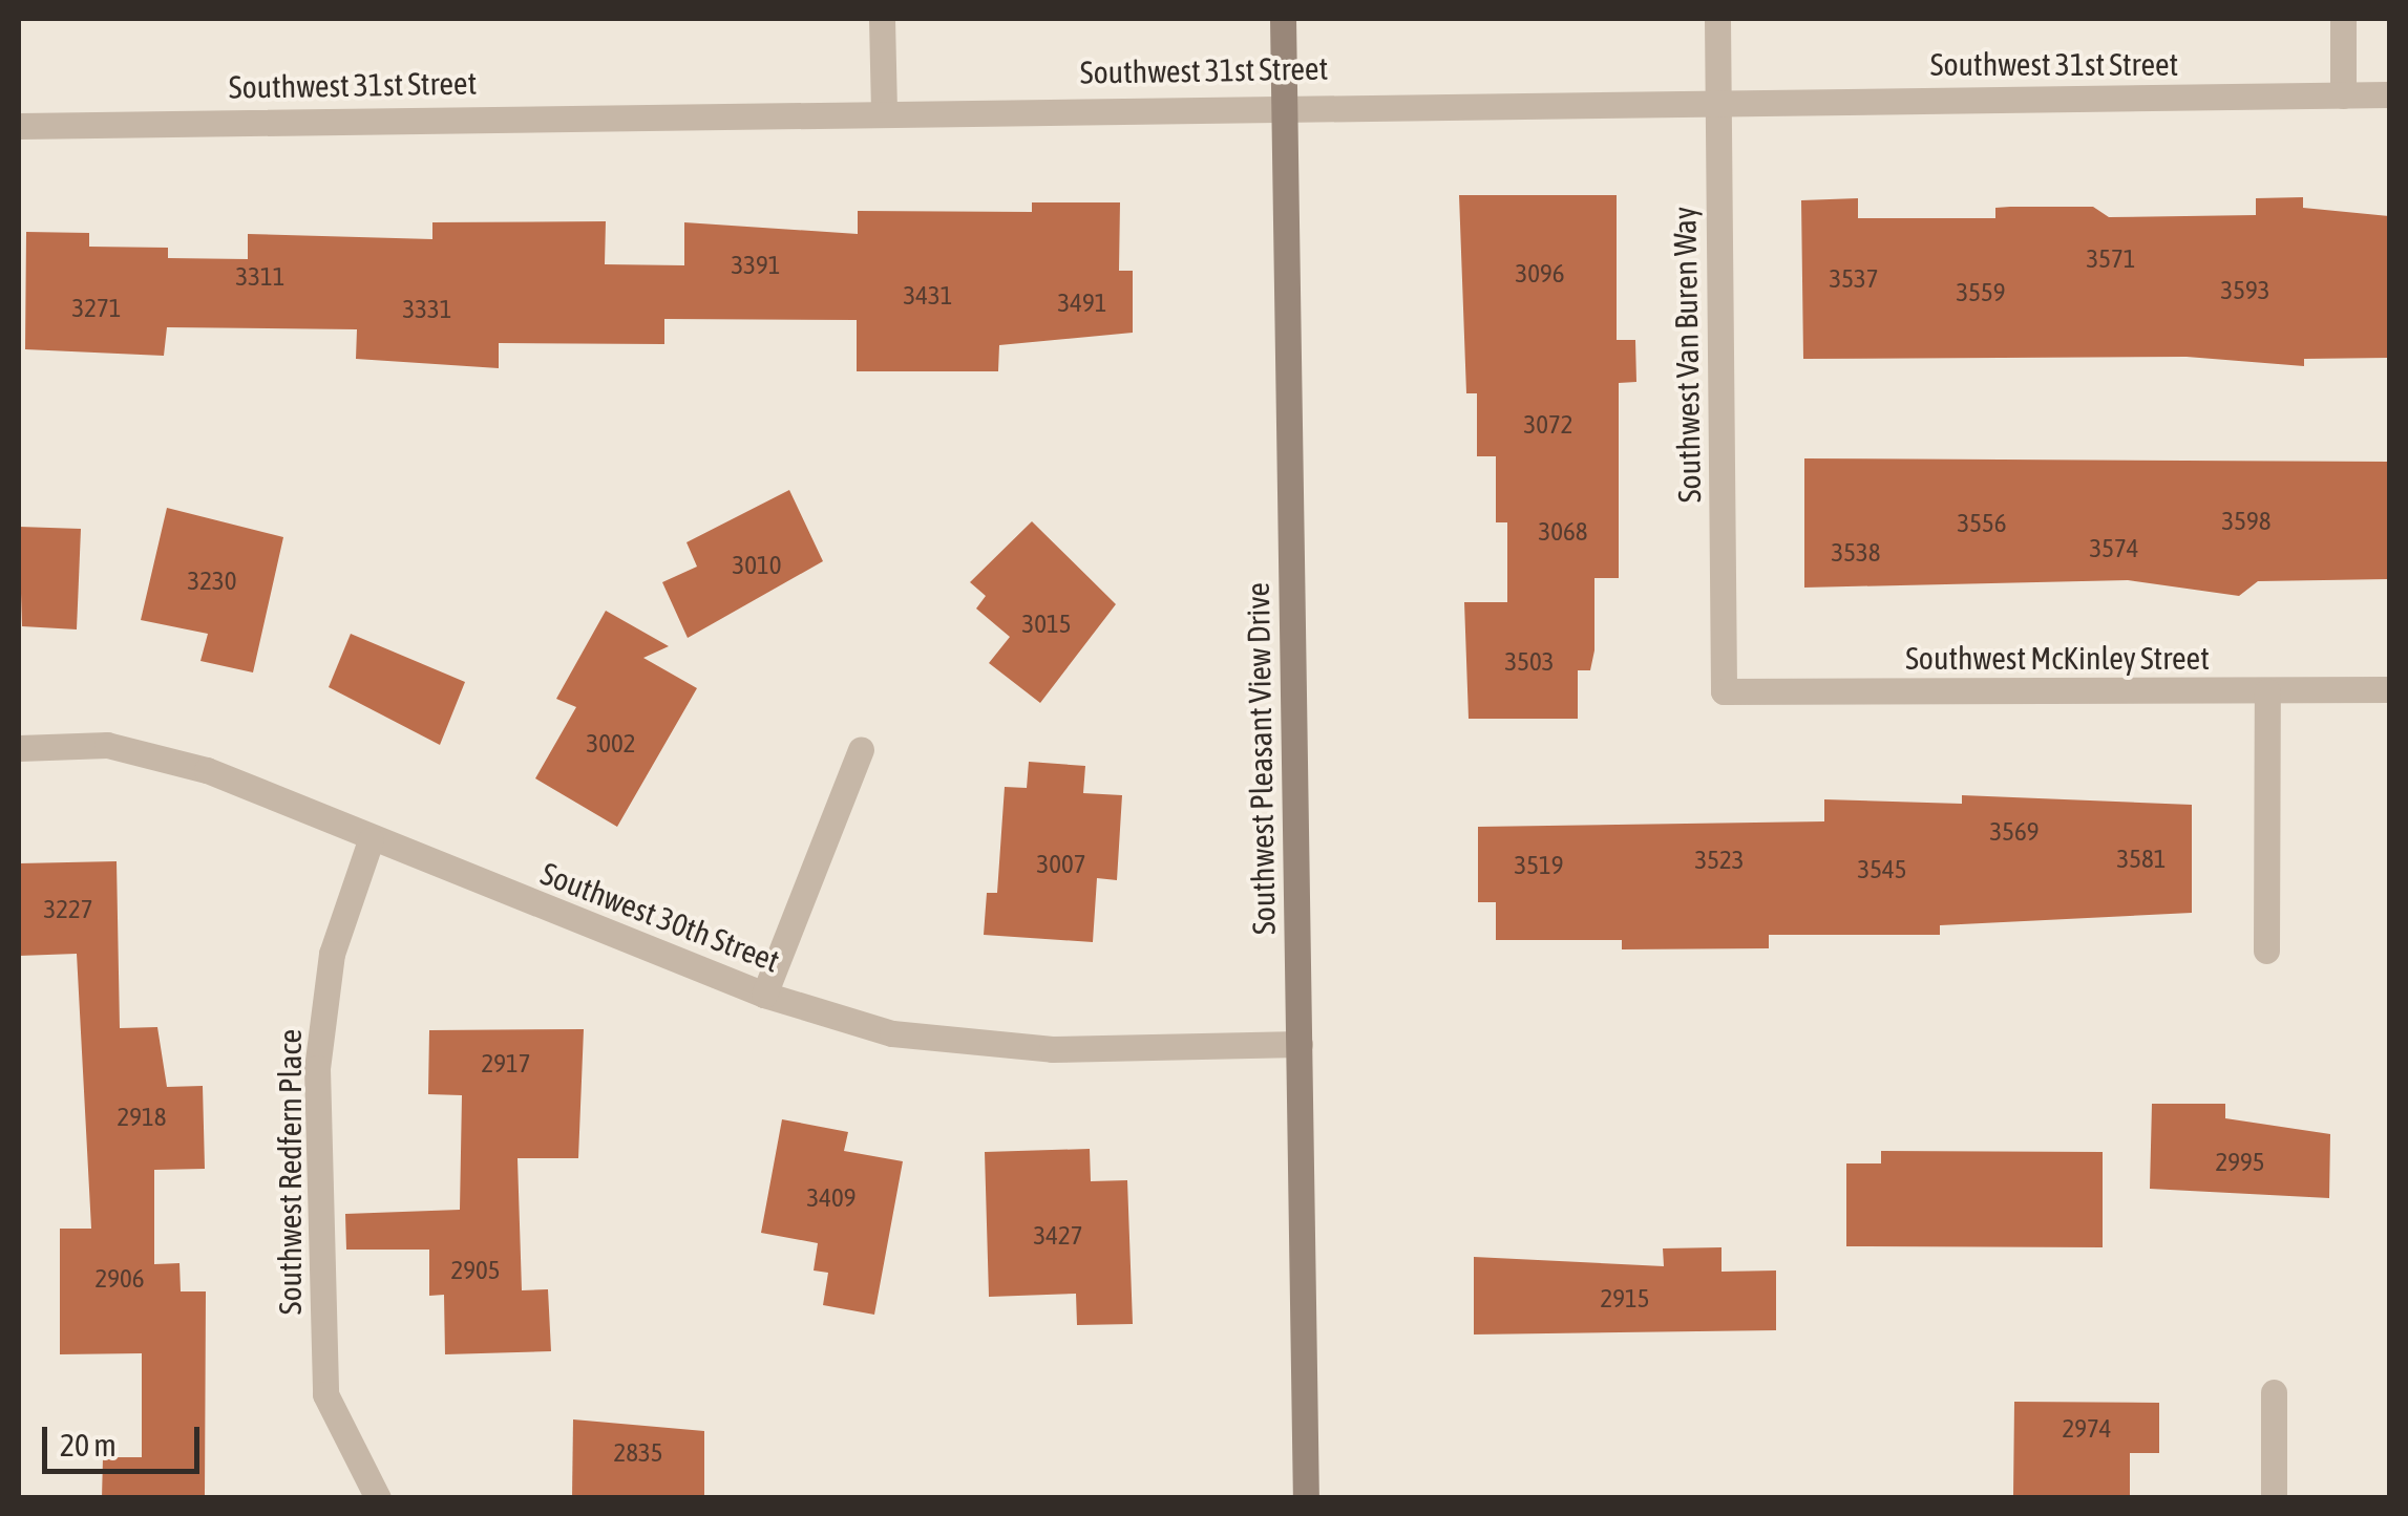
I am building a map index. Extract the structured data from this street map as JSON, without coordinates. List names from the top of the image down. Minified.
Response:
{"streets":{"main road":["Southwest Pleasant View Drive"],"street":["Southwest 31st Street","Southwest Van Buren Way","Southwest McKinley Street","Southwest 30th Street","Southwest Redfern Place"]},"crossings":[["Southwest 31st Street","Southwest Van Buren Way"],["Southwest 31st Street","Southwest Pleasant View Drive"],["Southwest Van Buren Way","Southwest McKinley Street"],["Southwest Pleasant View Drive","Southwest 30th Street"],["Southwest 30th Street","Southwest Redfern Place"]],"house_numbers":["3571","3391","3096","3311","3537","3593","3559","3431","3491","3271","3331","3072","3598","3556","3068","3574","3538","3010","3230","3015","3503","3002","3569","3581","3523","3007","3519","3545","3227","2917","2918","2995","3409","3427","2905","2906","2915","2974","2835"],"scale_bar":"20 m"}
